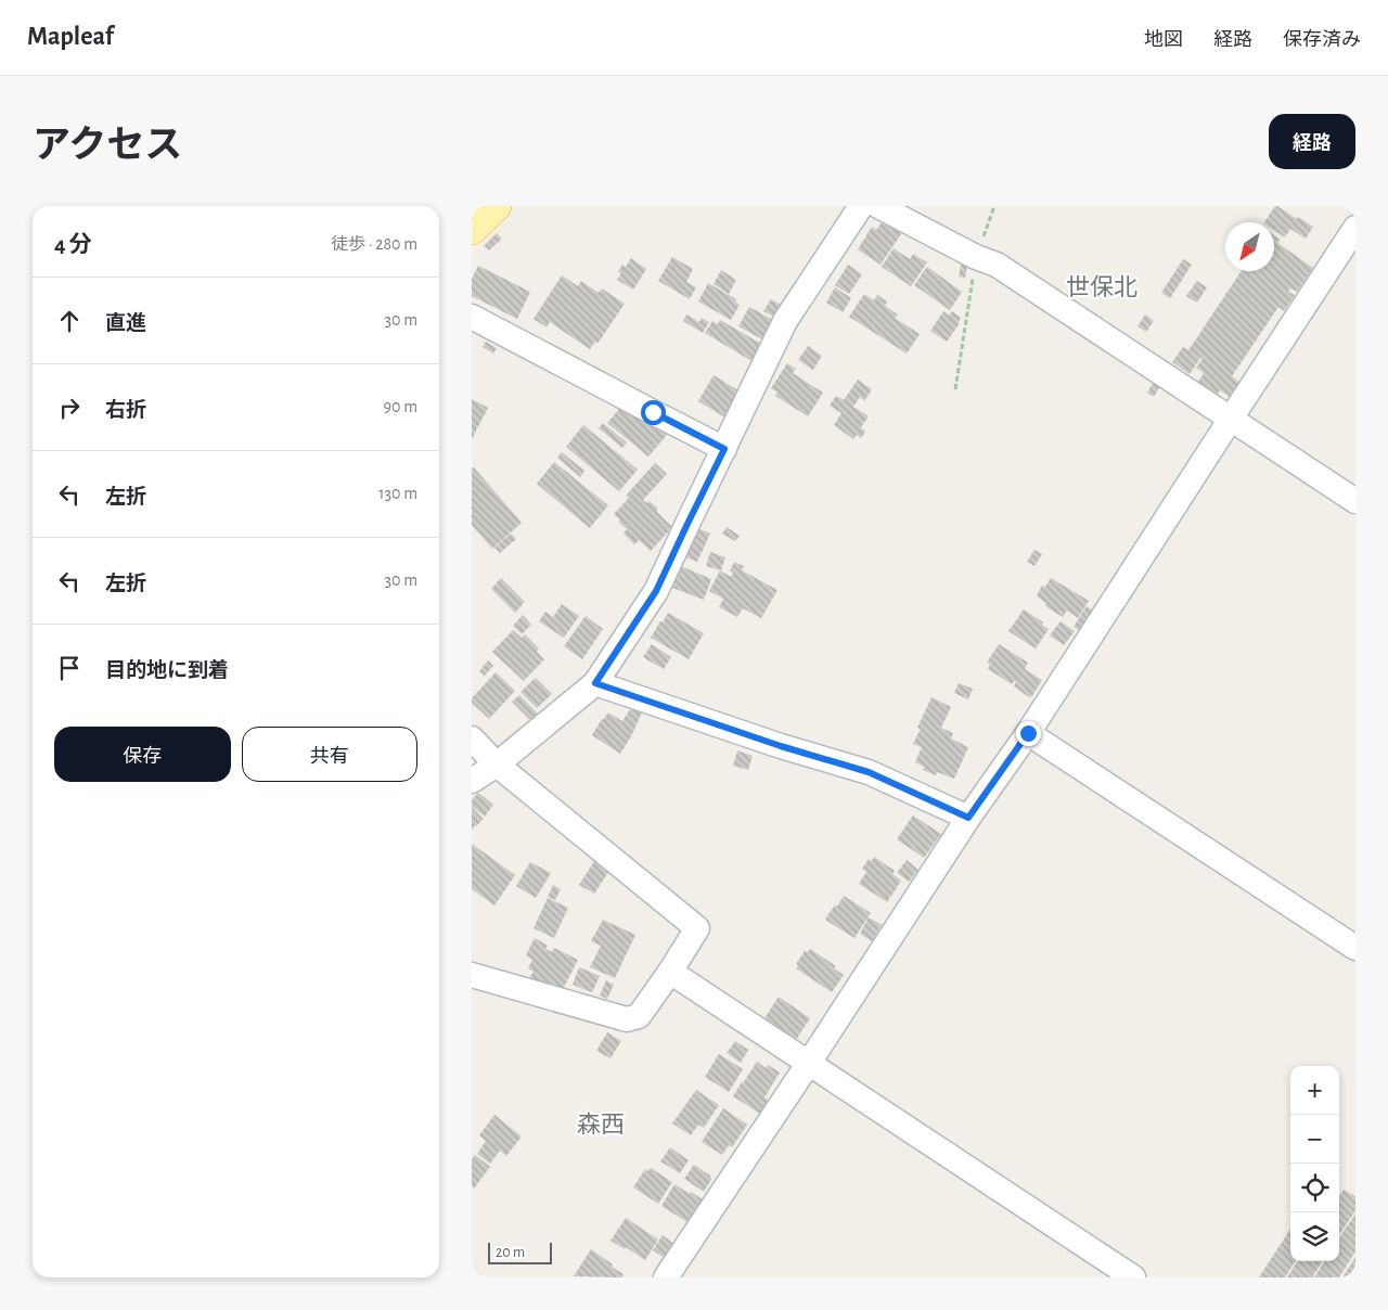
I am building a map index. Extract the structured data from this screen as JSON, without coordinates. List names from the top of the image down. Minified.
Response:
{"districts":["世保北","森西"],"scale_bar":"20 m","north":"bottom left","page":{"header":"Mapleaf","nav":["地図","経路","保存済み"],"title":"アクセス","buttons":["経路",["保存","共有"]],"heading":["4 分","徒歩 · 280 m"],"list":[["直進","30 m"],["右折","90 m"],["左折","130 m"],["左折","30 m"],"目的地に到着"],"map_buttons":["+","−"],"scale":"20 m"}}
